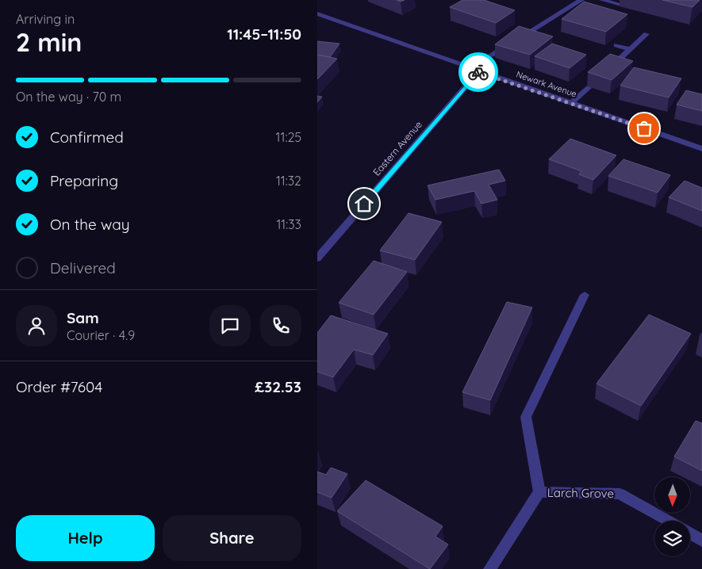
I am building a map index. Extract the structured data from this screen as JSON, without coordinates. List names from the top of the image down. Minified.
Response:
{"streets":{"street":["Newark Avenue","Eastern Avenue","Larch Grove"]},"crossings":[["Newark Avenue","Eastern Avenue"]],"north":"bottom","page":{"heading":["2 min","Arriving in","11:45–11:50"],"panel":["Sam","Courier · 4.9","Order #7604","£32.53"],"bar":"On the way · 70 m","list":[["Confirmed","11:25"],["Preparing","11:32"],["On the way","11:33"],"Delivered"],"buttons":["Help","Share"]}}
